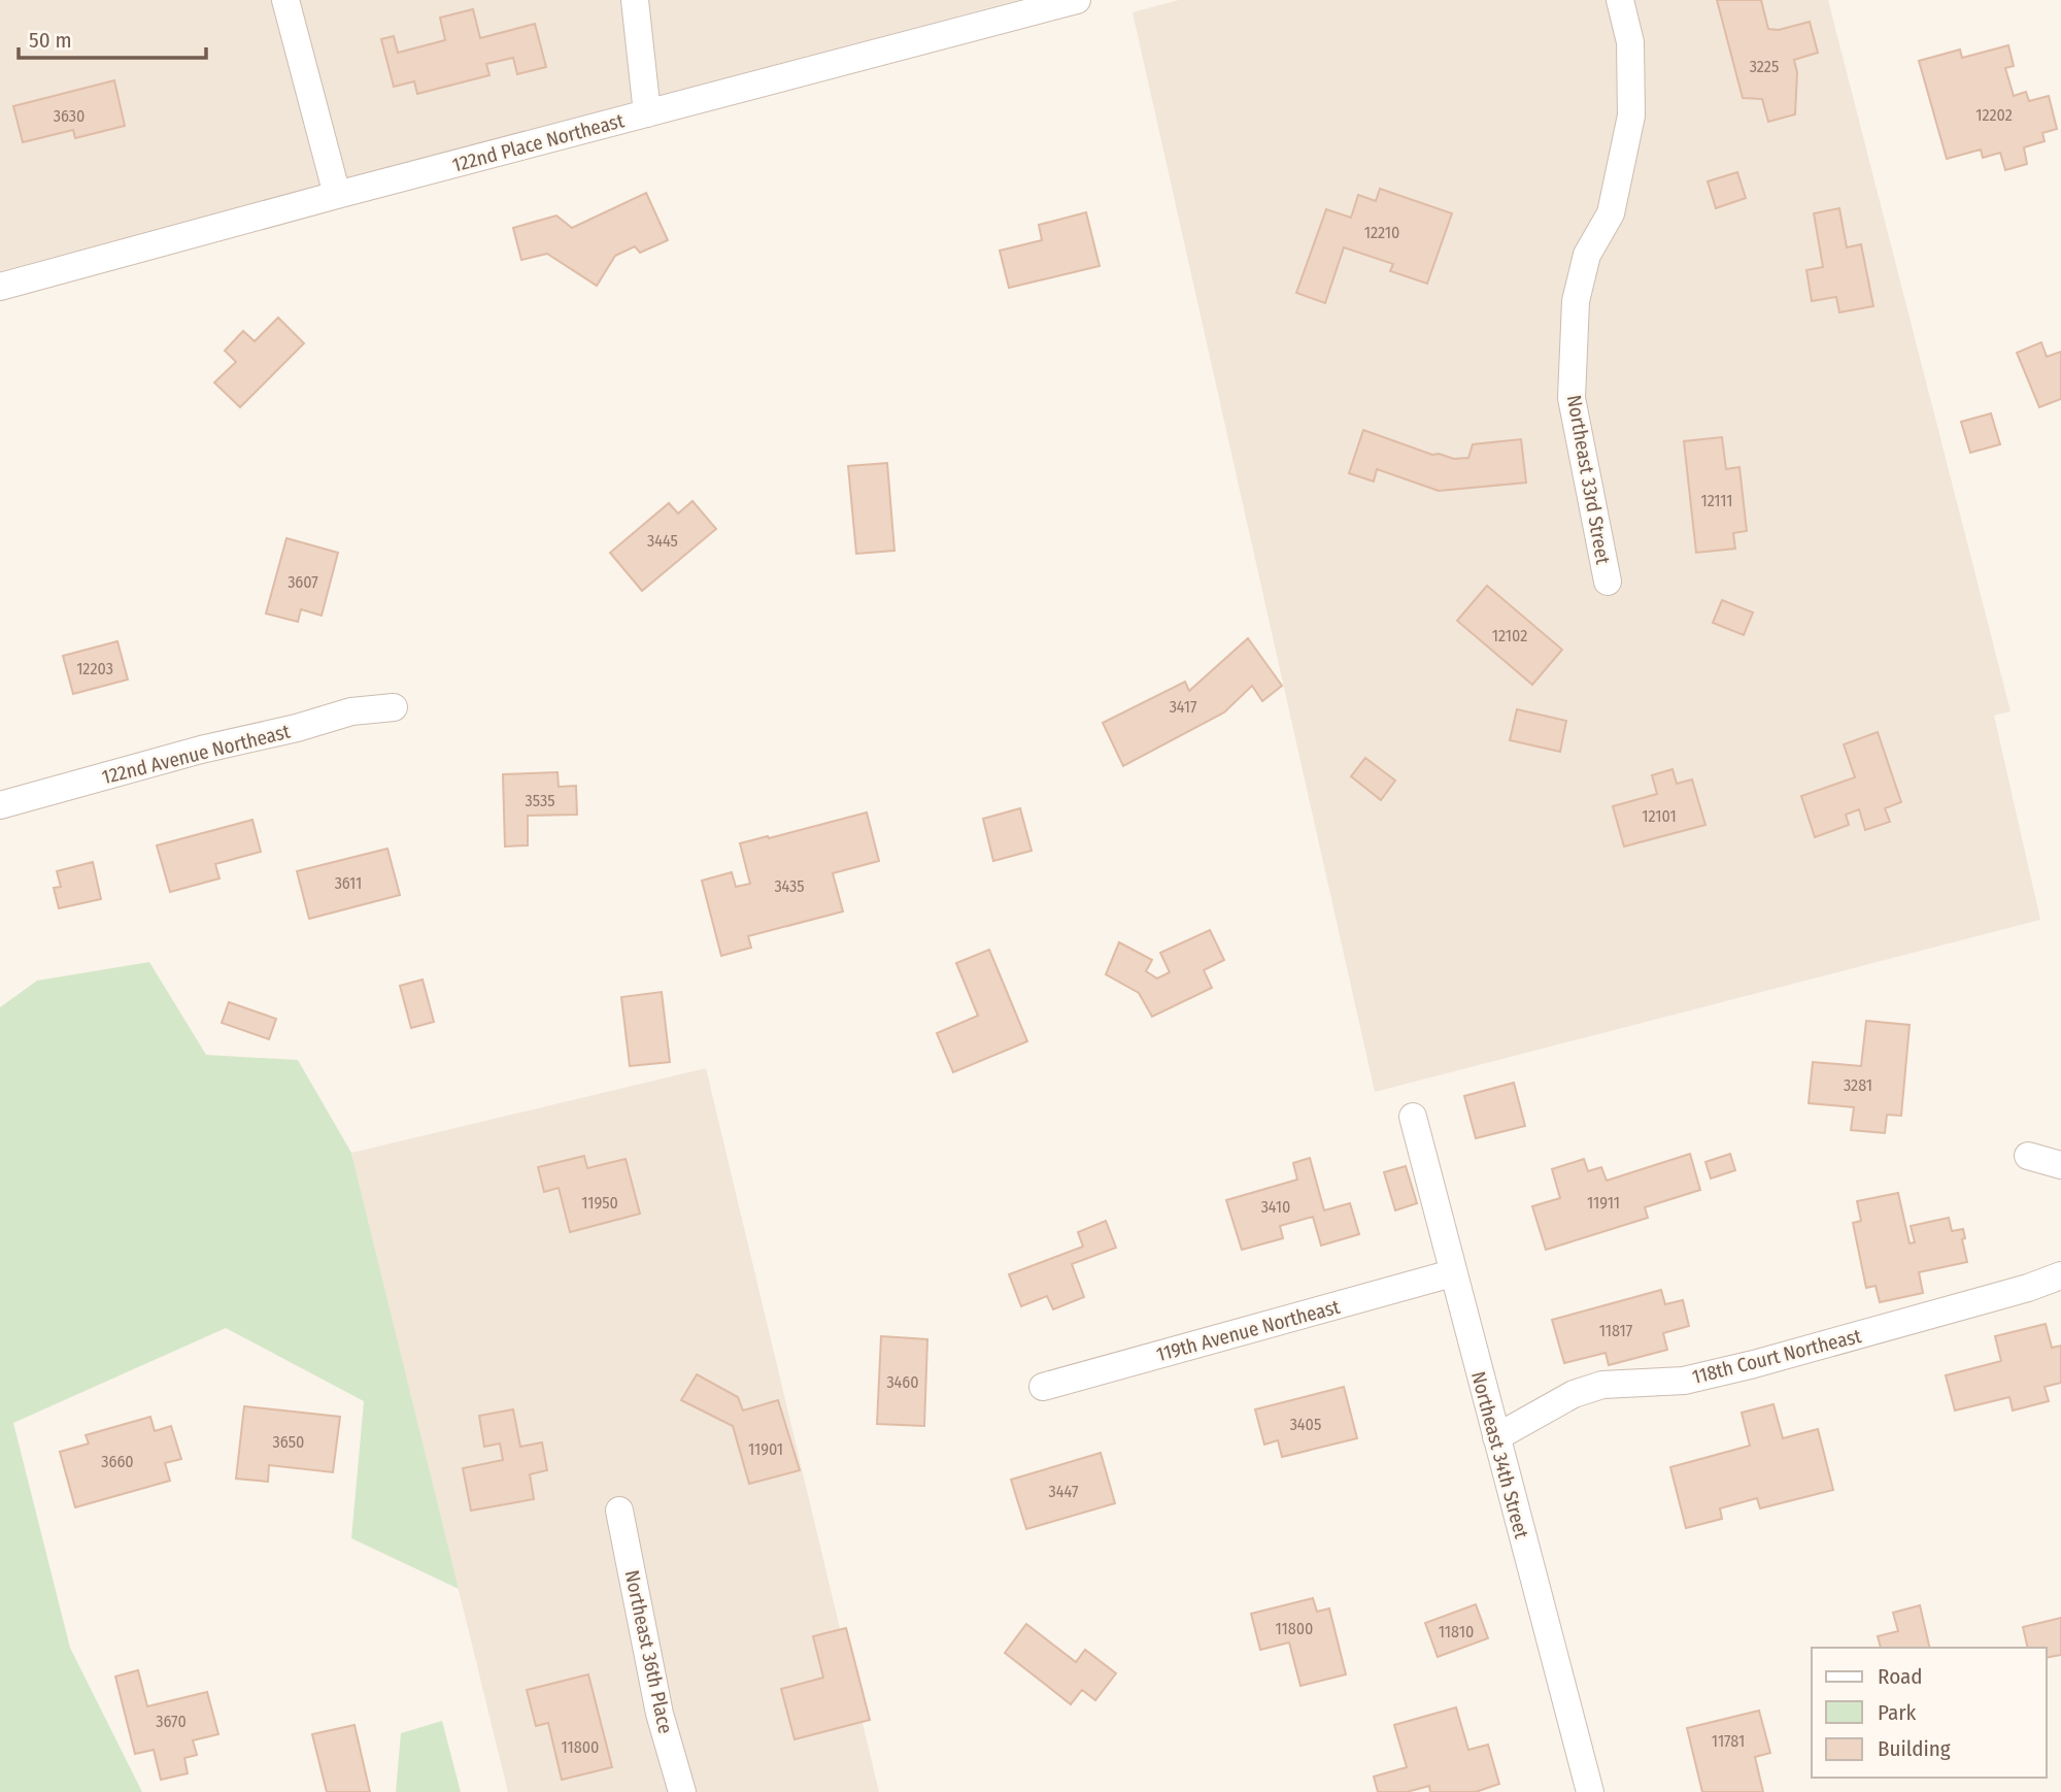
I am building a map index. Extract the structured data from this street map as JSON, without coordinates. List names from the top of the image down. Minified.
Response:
{"streets":{"street":["122nd Place Northeast","Northeast 33rd Street","122nd Avenue Northeast","119th Avenue Northeast","118th Court Northeast","Northeast 34th Street","Northeast 36th Place"]},"crossings":[["119th Avenue Northeast","Northeast 34th Street"],["118th Court Northeast","Northeast 34th Street"]],"house_numbers":["3225","12202","3630","12210","12111","3445","3607","12102","12203","3417","3535","12101","3611","3435","3281","11950","11911","3410","11817","3460","3405","3650","11901","3660","3447","11800","11810","3670","11781","11800"],"legend":["Road","Park","Building"],"scale_bar":"50 m"}
